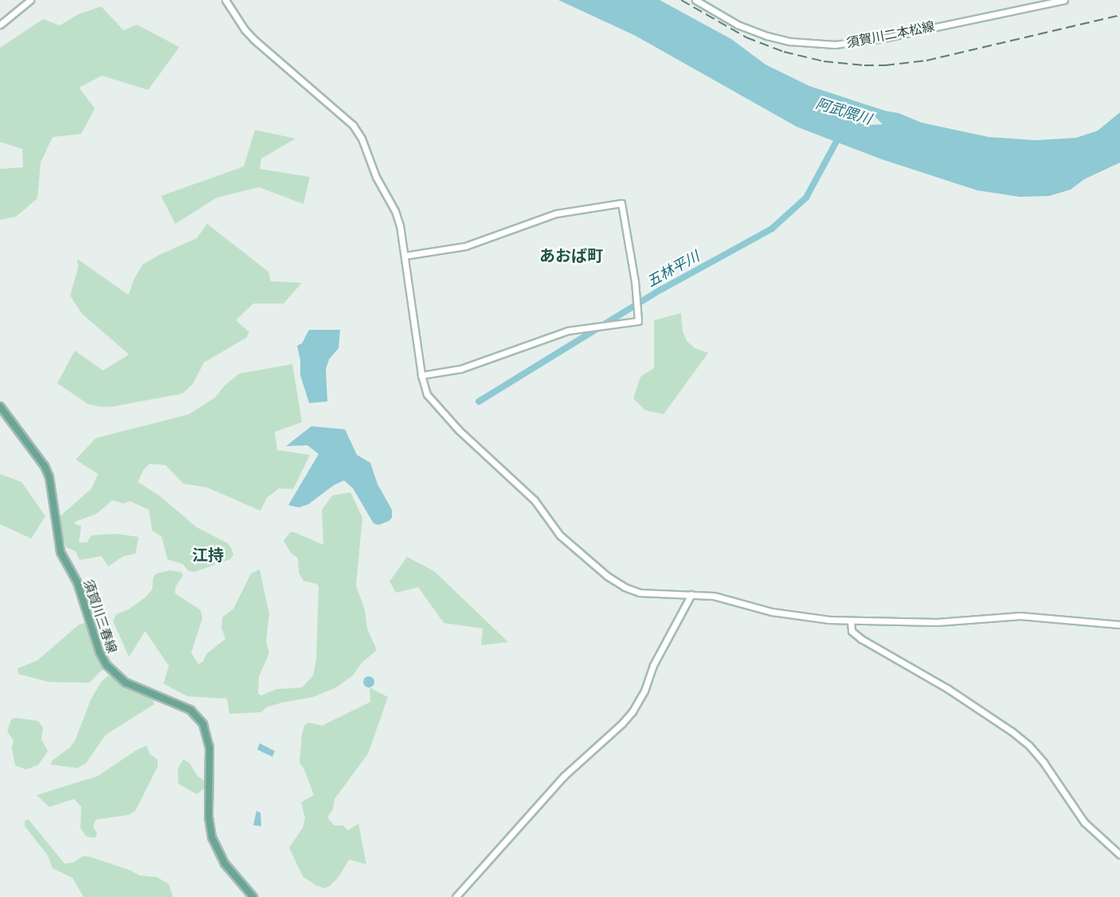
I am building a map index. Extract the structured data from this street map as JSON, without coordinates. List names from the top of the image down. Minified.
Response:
{"streets":{"main road":["須賀川三春線"],"street":["須賀川二本松線"]},"districts":["あおば町","江持"],"water":["阿武隈川","五林平川"]}
